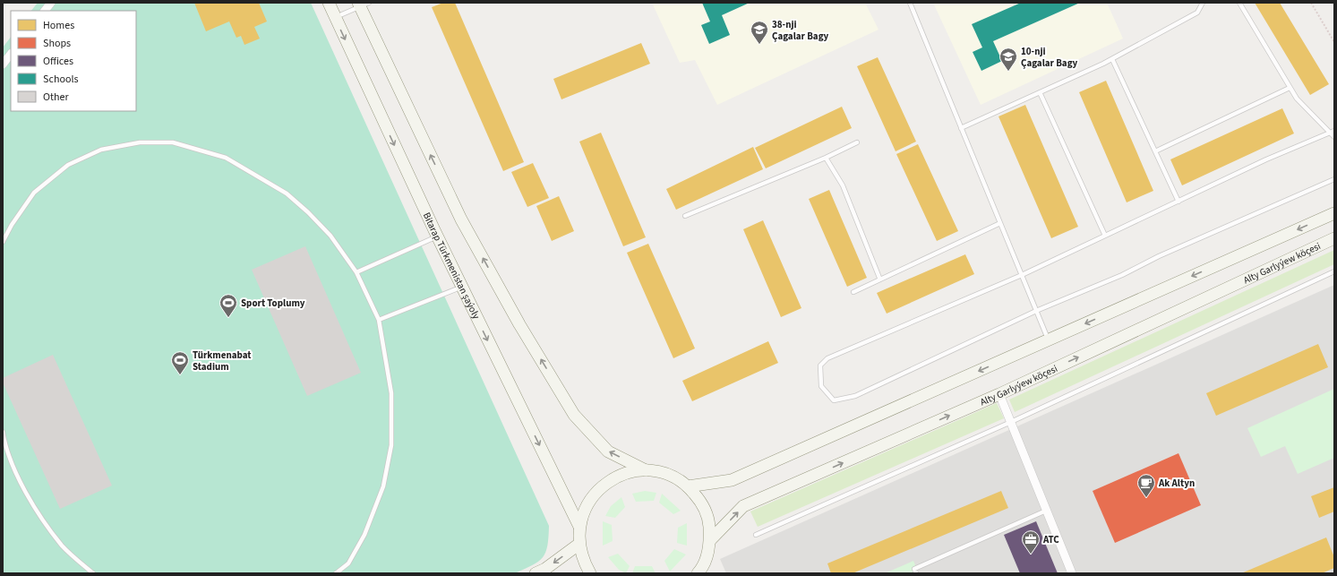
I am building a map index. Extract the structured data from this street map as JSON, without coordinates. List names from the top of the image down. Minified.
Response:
{"streets":{"street":["Alty Garlyýew köçesi","Bitarap Türkmenistan şaýoly"]},"places":{"school or university":["38-nji Çagalar Bagy","10-nji Çagalar Bagy"],"sports":["Sport Toplumy","Türkmenabat Stadium"],"cafe":["Ak Altyn"],"office":["АТС"]},"legend":["Homes","Shops","Offices","Schools","Other"]}
